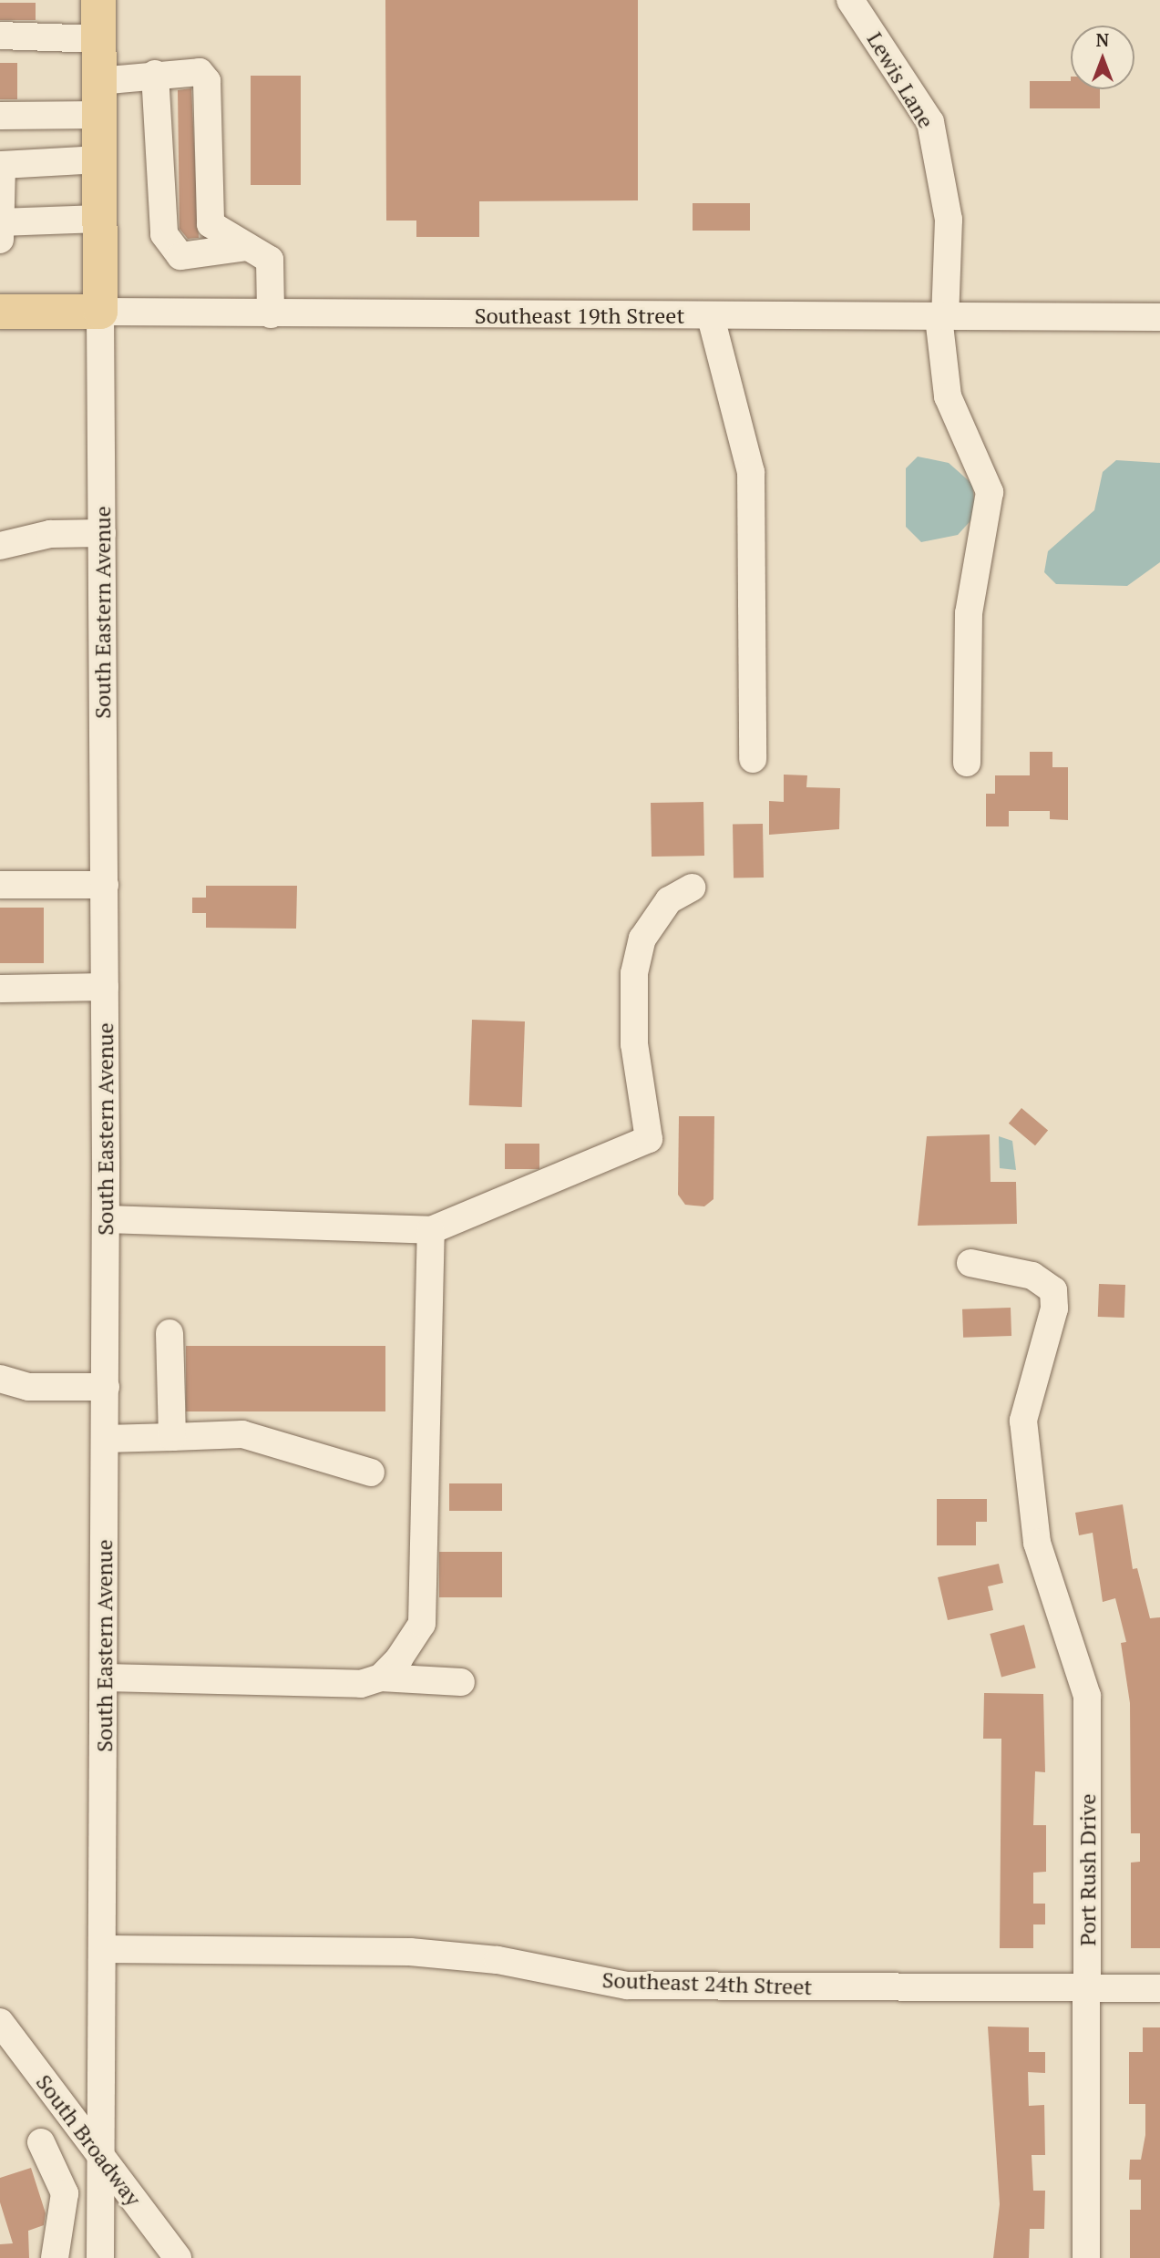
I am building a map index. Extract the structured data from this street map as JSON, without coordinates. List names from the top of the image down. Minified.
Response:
{"streets":{"main road":["Southeast 19th Street","South Eastern Avenue"],"street":["Lewis Lane","Port Rush Drive","Southeast 24th Street","South Broadway"]},"crossings":[["Lewis Lane","Southeast 19th Street"],["Southeast 19th Street","South Eastern Avenue"],["South Eastern Avenue","Southeast 24th Street"],["South Eastern Avenue","South Broadway"],["Port Rush Drive","Southeast 24th Street"]],"north":"top"}
